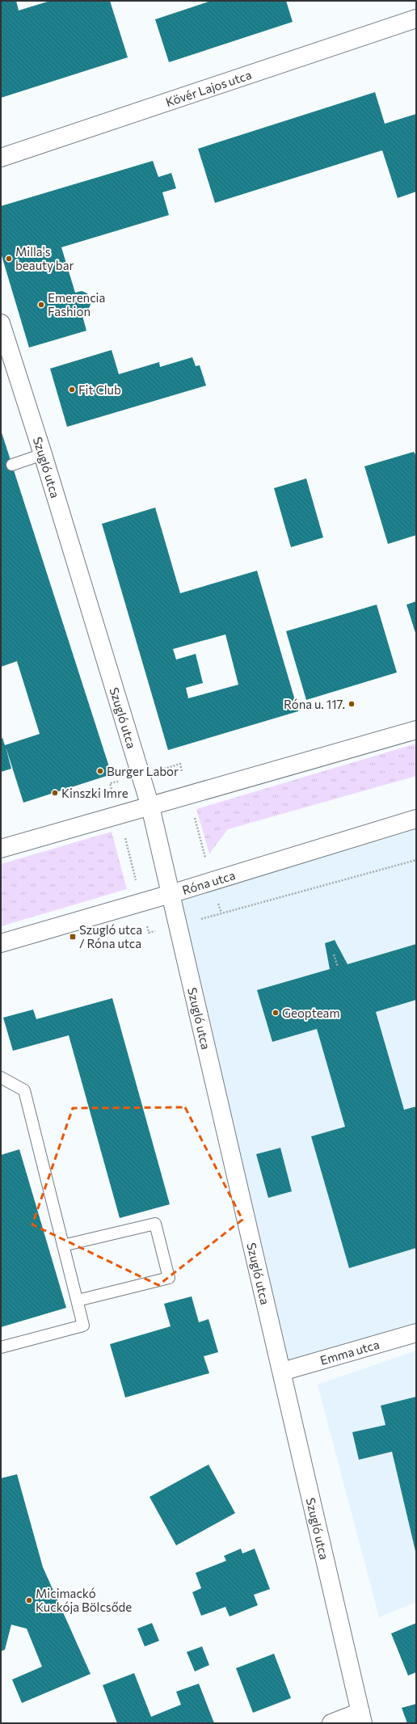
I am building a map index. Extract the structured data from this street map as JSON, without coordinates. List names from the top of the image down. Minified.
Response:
{"streets":{"street":["Kövér Lajos utca","Szugló utca","Róna utca","Emma utca"]},"crossings":[["Szugló utca","Róna utca"],["Szugló utca","Emma utca"]],"places":{"other":["Milla's beauty bar","Emerencia Fashion","Fit Club","Róna u. 117.","Burger Labor","Kinszki Imre","Geopteam","Micimackó Kuckója Bölcsőde"],"transit":["Szugló utca / Róna utca"]}}
